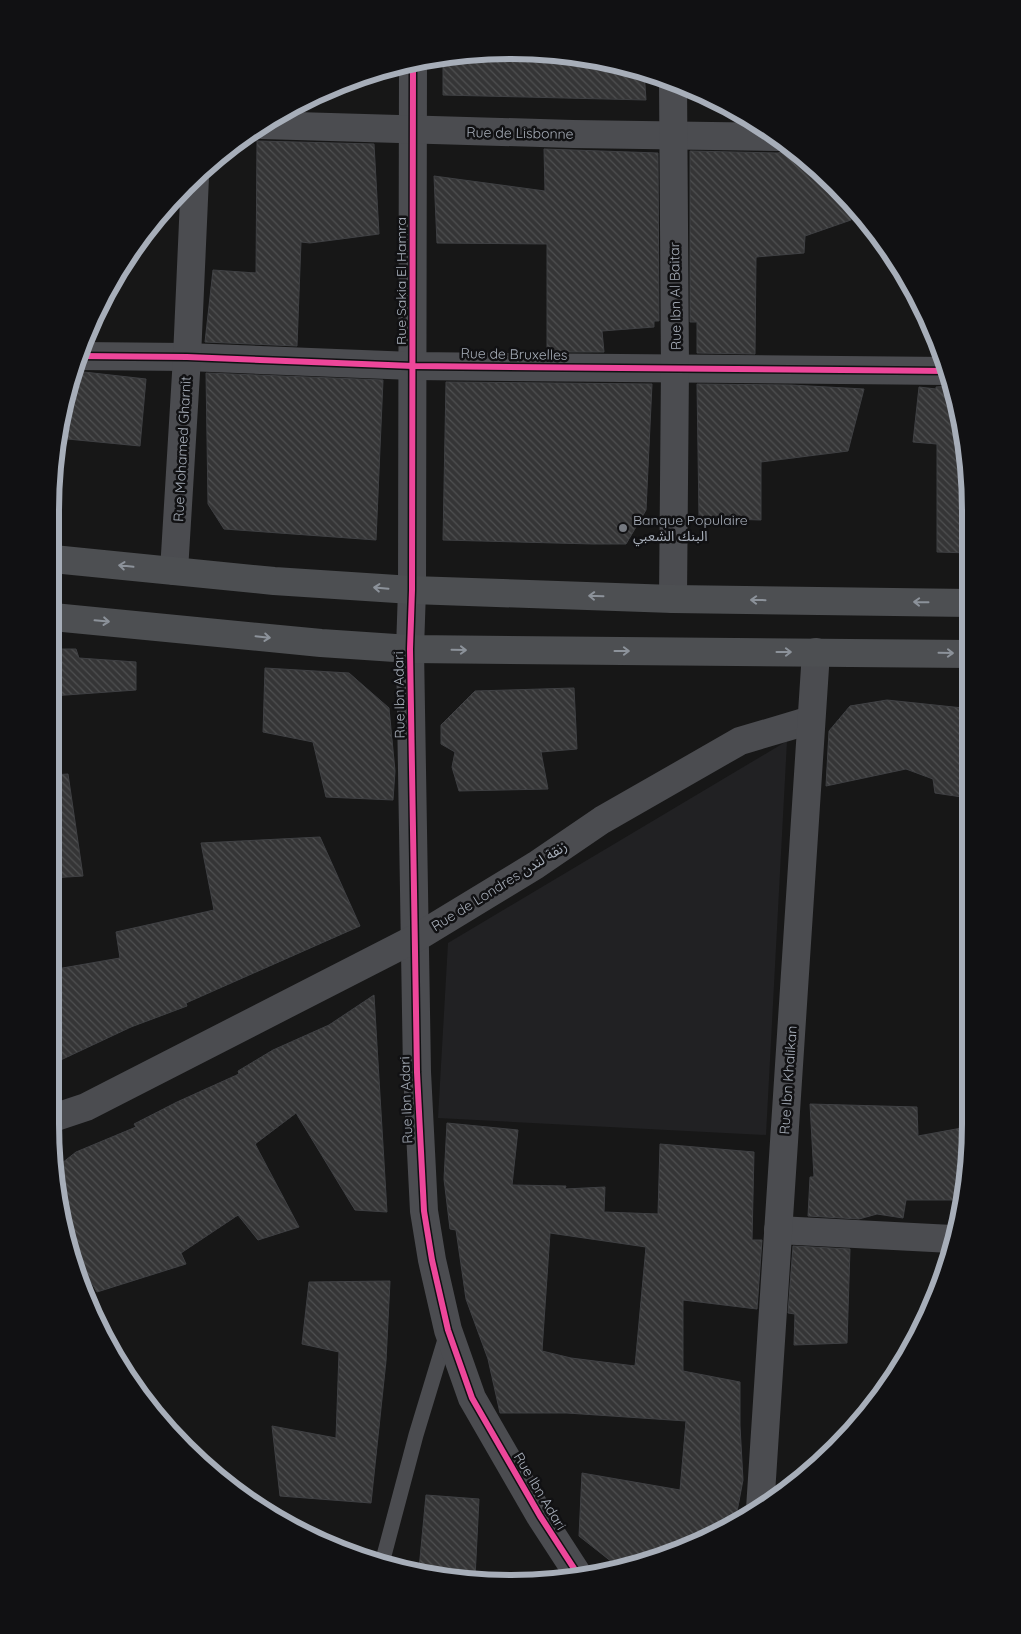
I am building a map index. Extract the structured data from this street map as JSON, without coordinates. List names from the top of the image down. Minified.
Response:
{"streets":{"street":["Rue de Lisbonne","Rue Sakia El Hamra","Rue Ibn Al Baitar","Rue de Bruxelles","Rue Mohamed Gharnit","Rue Ibn Adari","Rue de Londres زنقة لندن","Rue Ibn Khalikan"]},"crossings":[["Rue de Lisbonne","Rue Sakia El Hamra"],["Rue de Lisbonne","Rue Ibn Al Baitar"],["Rue Sakia El Hamra","Rue de Bruxelles"],["Rue Sakia El Hamra","Rue Ibn Adari"],["Rue Ibn Al Baitar","Rue de Bruxelles"],["Rue de Bruxelles","Rue Mohamed Gharnit"],["Rue Ibn Adari","Rue de Londres زنقة لندن"],["Rue de Londres زنقة لندن","Rue Ibn Khalikan"]],"places":["Banque Populaire البنك الشعبي"]}
